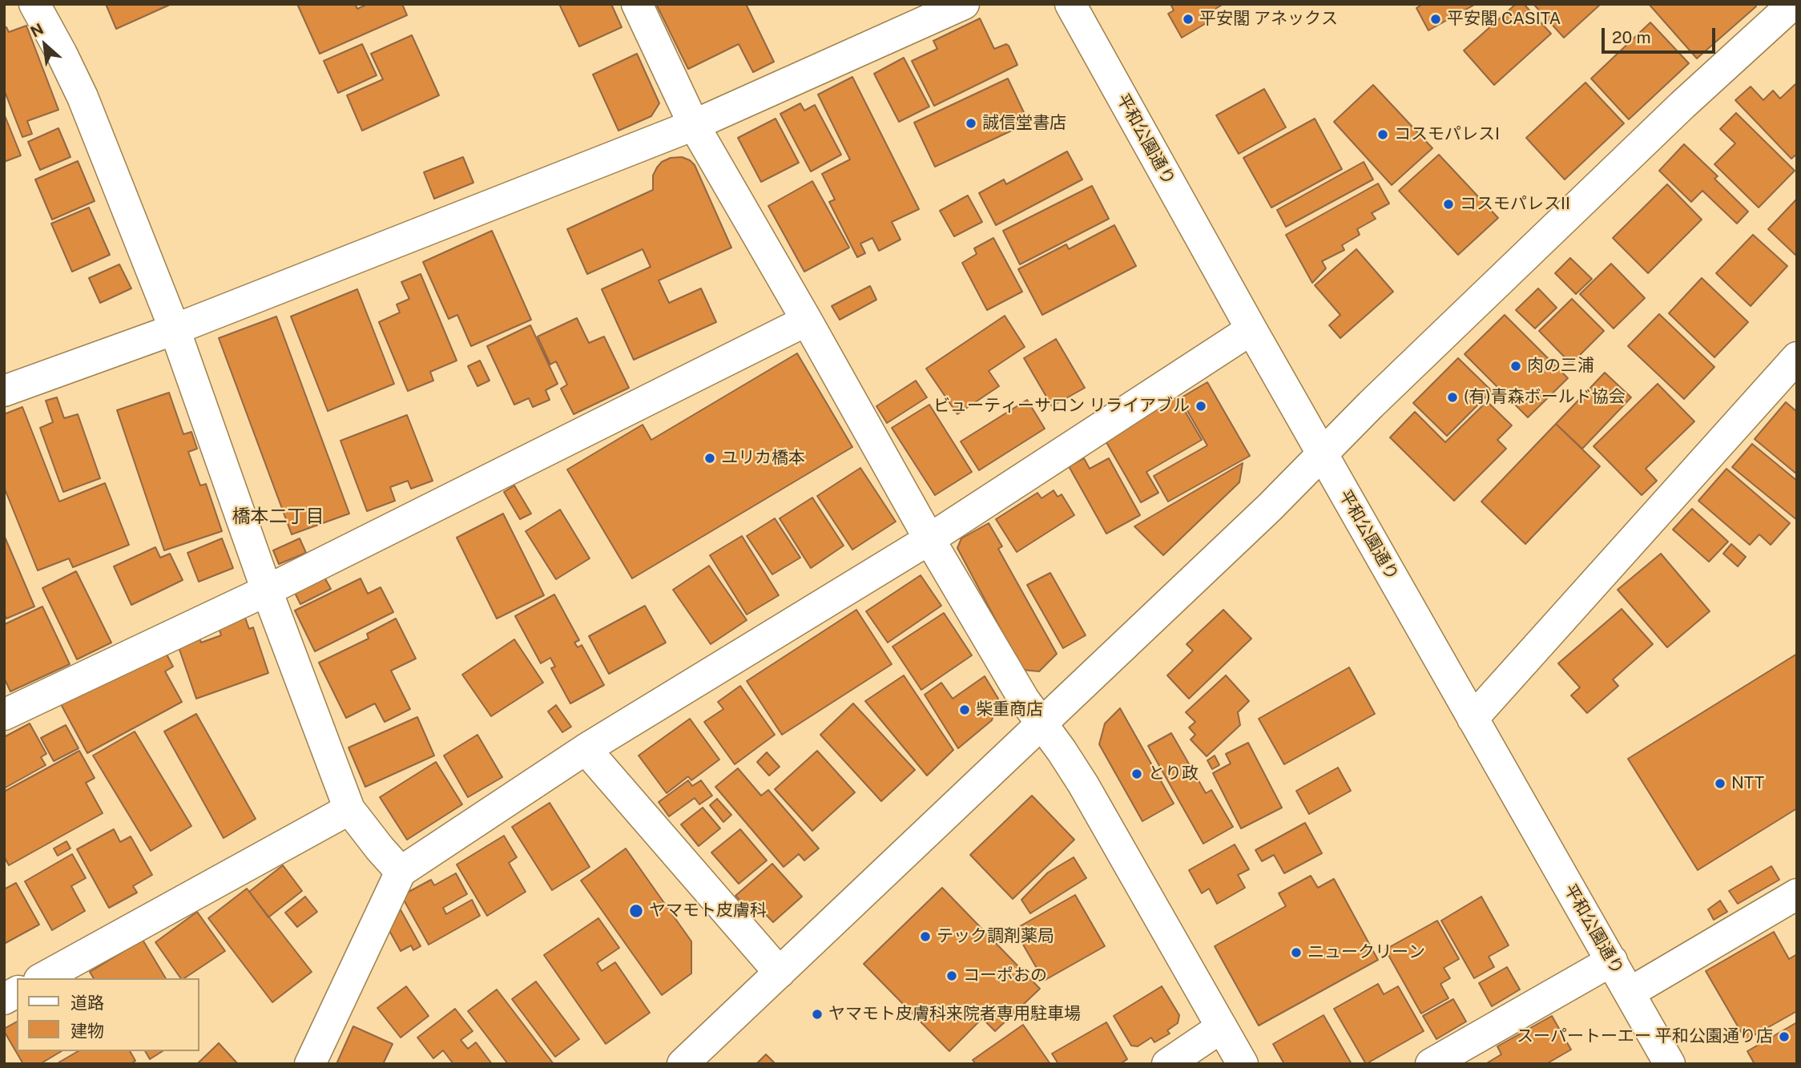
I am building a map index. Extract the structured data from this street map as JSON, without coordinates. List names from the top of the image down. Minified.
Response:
{"streets":{"street":["平和公園通り"]},"districts":["橋本二丁目"],"places":["平安閣 アネックス","平安閣 CASITA","誠信堂書店","コスモパレスI","コスモパレスII","肉の三浦","(有)青森ボールド協会","ビューティーサロン リライアブル","ユリカ橋本","柴重商店","とり政","NTT","ヤマモト皮膚科","テック調剤薬局","ニュークリーン","コーポおの","ヤマモト皮膚科来院者専用駐車場","スーパートーエー 平和公園通り店"],"legend":["道路","建物"],"scale_bar":"20 m","north":"top left"}
